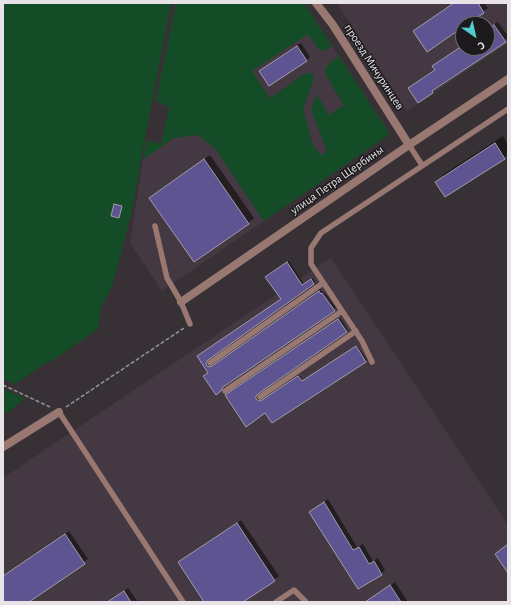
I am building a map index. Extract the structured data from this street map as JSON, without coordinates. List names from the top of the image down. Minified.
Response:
{"streets":{"street":["проезд Мичуринцев","улица Петра Щербины"]},"crossings":[["проезд Мичуринцев","улица Петра Щербины"]],"north":"bottom right"}
